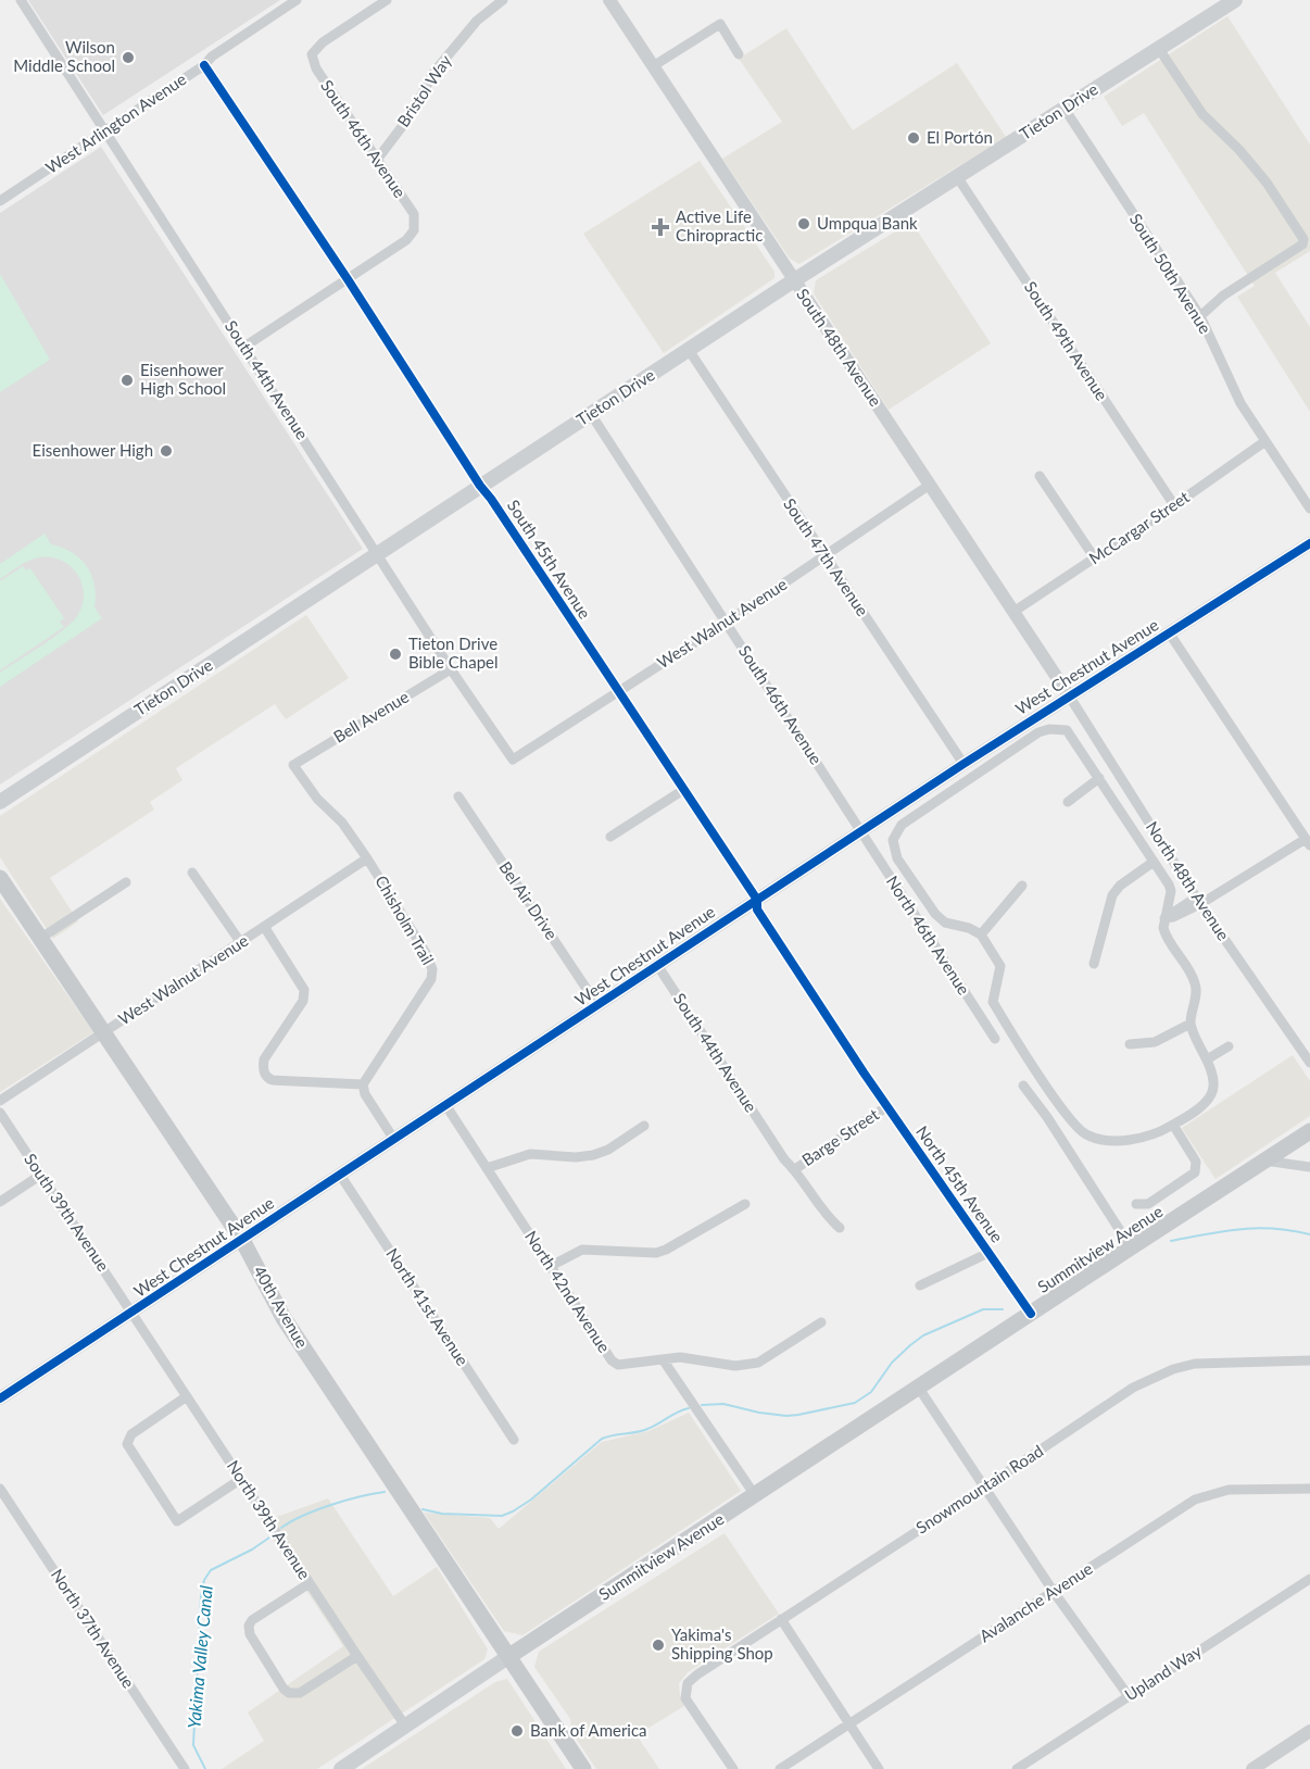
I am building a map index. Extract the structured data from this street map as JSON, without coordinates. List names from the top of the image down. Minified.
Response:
{"streets":{"main road":["Tieton Drive","Summitview Avenue","40th Avenue"],"street":["Bristol Way","West Arlington Avenue","South 46th Avenue","South 50th Avenue","South 49th Avenue","South 48th Avenue","South 44th Avenue","McCargar Street","South 47th Avenue","South 45th Avenue","West Walnut Avenue","West Chestnut Avenue","Bell Avenue","North 48th Avenue","Bel Air Drive","Chisholm Trail","North 46th Avenue","Barge Street","North 45th Avenue","South 39th Avenue","North 42nd Avenue","North 41st Avenue","Snowmountain Road","North 39th Avenue","Avalanche Avenue","North 37th Avenue","Upland Way"]},"crossings":[["Bristol Way","South 46th Avenue"],["Tieton Drive","South 46th Avenue"],["Tieton Drive","South 50th Avenue"],["Tieton Drive","South 49th Avenue"],["Tieton Drive","South 48th Avenue"],["Tieton Drive","South 44th Avenue"],["Tieton Drive","South 47th Avenue"],["Tieton Drive","South 45th Avenue"],["West Arlington Avenue","South 44th Avenue"],["West Arlington Avenue","South 45th Avenue"],["South 46th Avenue","South 45th Avenue"],["South 46th Avenue","West Walnut Avenue"],["South 46th Avenue","West Chestnut Avenue"],["South 46th Avenue","North 46th Avenue"],["South 50th Avenue","McCargar Street"],["South 49th Avenue","McCargar Street"],["South 48th Avenue","McCargar Street"],["South 48th Avenue","West Walnut Avenue"],["South 48th Avenue","West Chestnut Avenue"],["South 48th Avenue","North 48th Avenue"],["South 44th Avenue","West Walnut Avenue"],["South 44th Avenue","West Chestnut Avenue"],["South 44th Avenue","Bell Avenue"],["South 44th Avenue","Barge Street"],["South 47th Avenue","West Walnut Avenue"],["South 47th Avenue","West Chestnut Avenue"],["South 45th Avenue","West Walnut Avenue"],["South 45th Avenue","West Chestnut Avenue"],["South 45th Avenue","North 45th Avenue"],["West Walnut Avenue","Chisholm Trail"],["West Walnut Avenue","40th Avenue"],["West Chestnut Avenue","North 48th Avenue"],["West Chestnut Avenue","Bel Air Drive"],["West Chestnut Avenue","North 46th Avenue"],["West Chestnut Avenue","South 39th Avenue"],["West Chestnut Avenue","North 42nd Avenue"],["West Chestnut Avenue","40th Avenue"],["West Chestnut Avenue","North 41st Avenue"],["West Chestnut Avenue","North 39th Avenue"],["Bell Avenue","Chisholm Trail"],["Barge Street","North 45th Avenue"],["North 45th Avenue","Summitview Avenue"],["South 39th Avenue","North 39th Avenue"],["Summitview Avenue","40th Avenue"],["Summitview Avenue","North 39th Avenue"]],"water":["Yakima Valley Canal"],"places":{"other":["Wilson Middle School","El Portón","Umpqua Bank","Eisenhower High School","Eisenhower High","Tieton Drive Bible Chapel","Yakima's Shipping Shop","Bank of America"],"health":["Active Life Chiropractic"]}}
